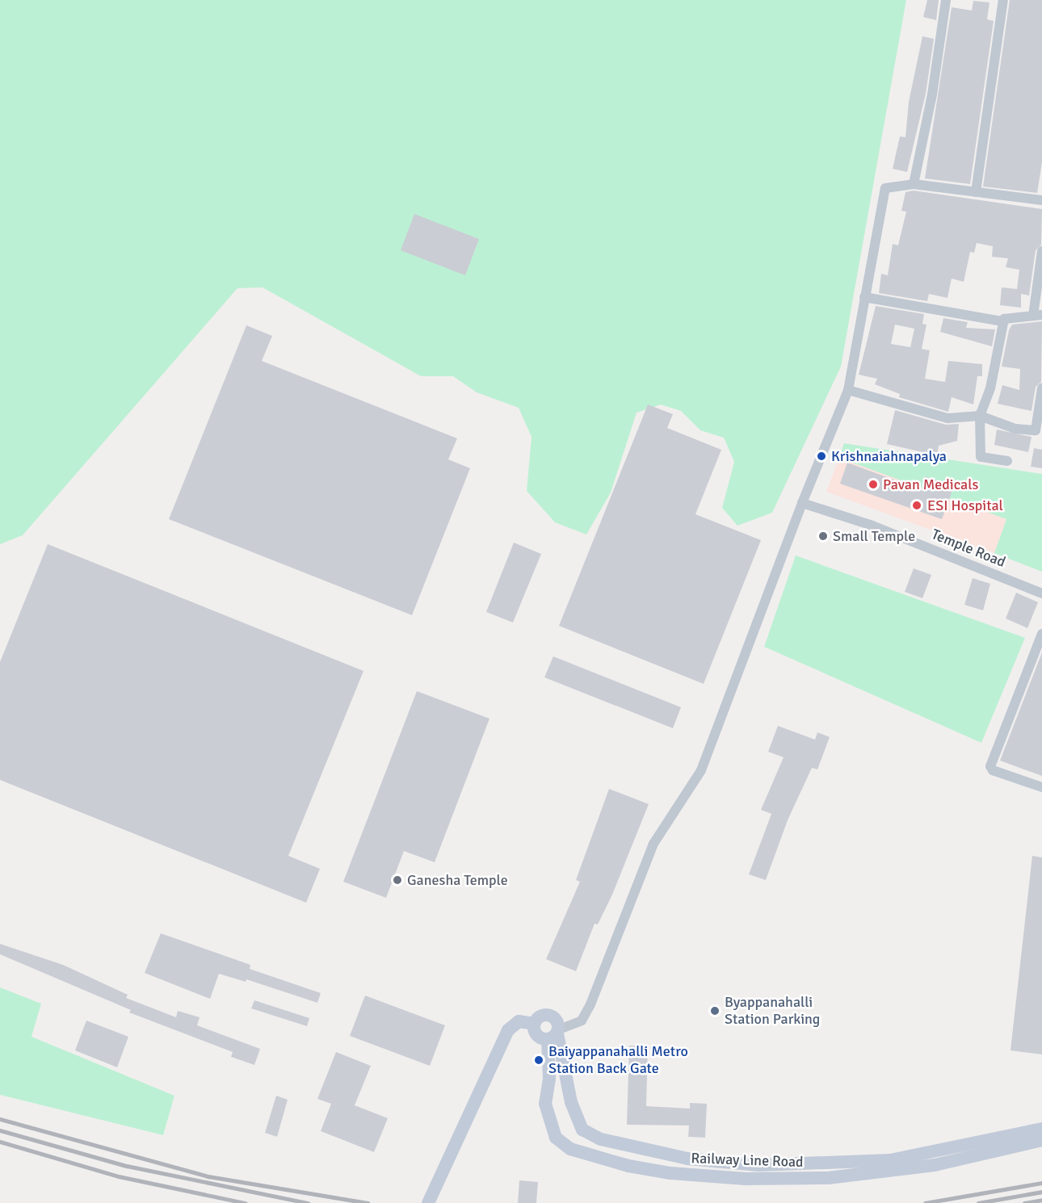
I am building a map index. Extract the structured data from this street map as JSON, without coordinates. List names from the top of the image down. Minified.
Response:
{"streets":{"main road":["Railway Line Road"],"street":["Temple Road"]},"places":["Krishnaiahnapalya","Pavan Medicals","ESI Hospital","Small Temple","Ganesha Temple","Byappanahalli Station Parking","Baiyappanahalli Metro Station Back Gate"]}
